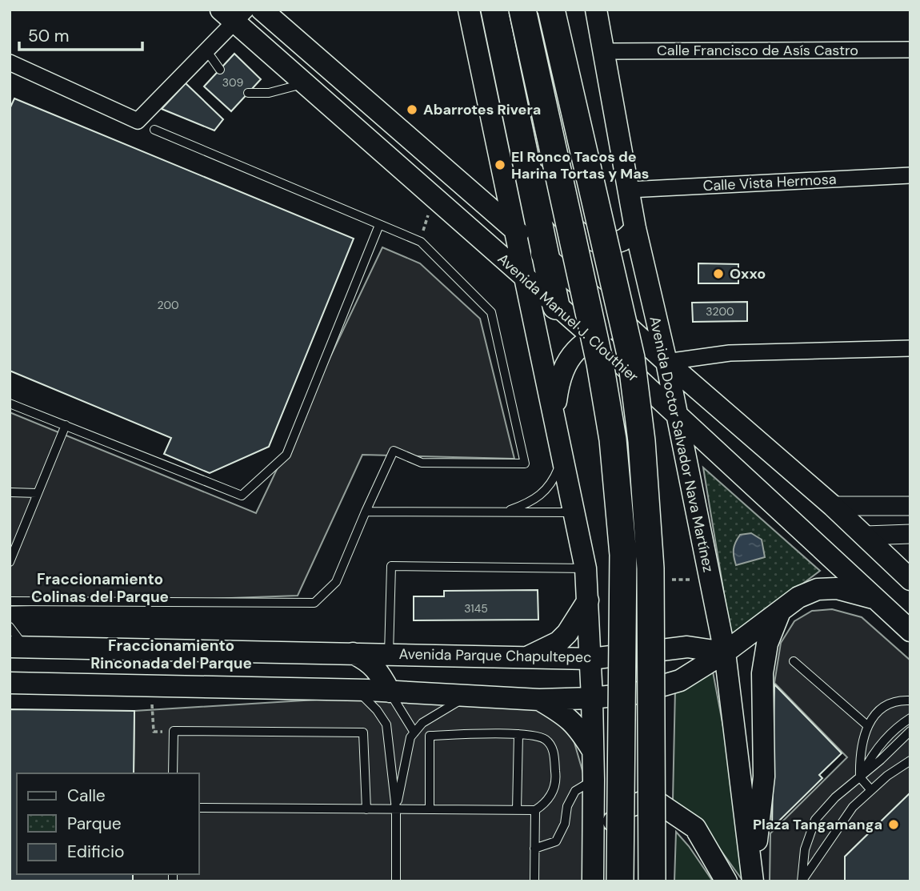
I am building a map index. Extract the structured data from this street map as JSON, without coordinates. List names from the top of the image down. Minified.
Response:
{"streets":{"main road":["Avenida Manuel J. Clouthier","Avenida Doctor Salvador Nava Martínez","Avenida Parque Chapultepec"],"street":["Calle Francisco de Asís Castro","Calle Vista Hermosa"]},"crossings":[["Calle Francisco de Asís Castro","Avenida Doctor Salvador Nava Martínez"],["Calle Vista Hermosa","Avenida Doctor Salvador Nava Martínez"],["Avenida Manuel J. Clouthier","Avenida Doctor Salvador Nava Martínez"],["Avenida Doctor Salvador Nava Martínez","Avenida Parque Chapultepec"]],"districts":["Fraccionamiento Colinas del Parque","Fraccionamiento Rinconada del Parque"],"places":["Abarrotes Rivera","El Ronco Tacos de Harina Tortas y Mas","Oxxo","Plaza Tangamanga"],"house_numbers":["309","200","3200","3145"],"legend":["Calle","Parque","Edificio"],"scale_bar":"50 m"}
